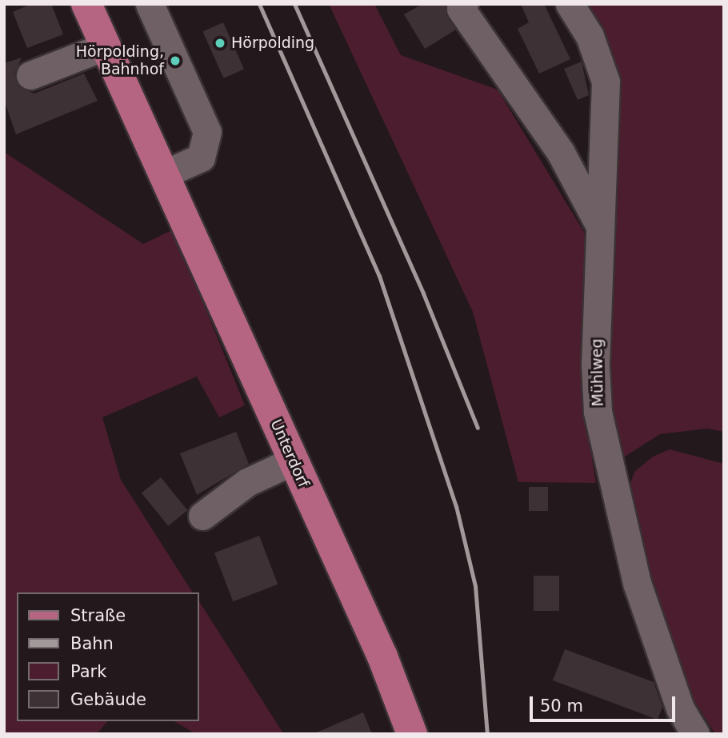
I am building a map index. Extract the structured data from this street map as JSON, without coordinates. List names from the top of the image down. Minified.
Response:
{"streets":{"main road":["Unterdorf"],"street":["Mühlweg"]},"places":["Hörpolding","Hörpolding, Bahnhof"],"legend":["Straße","Bahn","Park","Gebäude"],"scale_bar":"50 m"}
